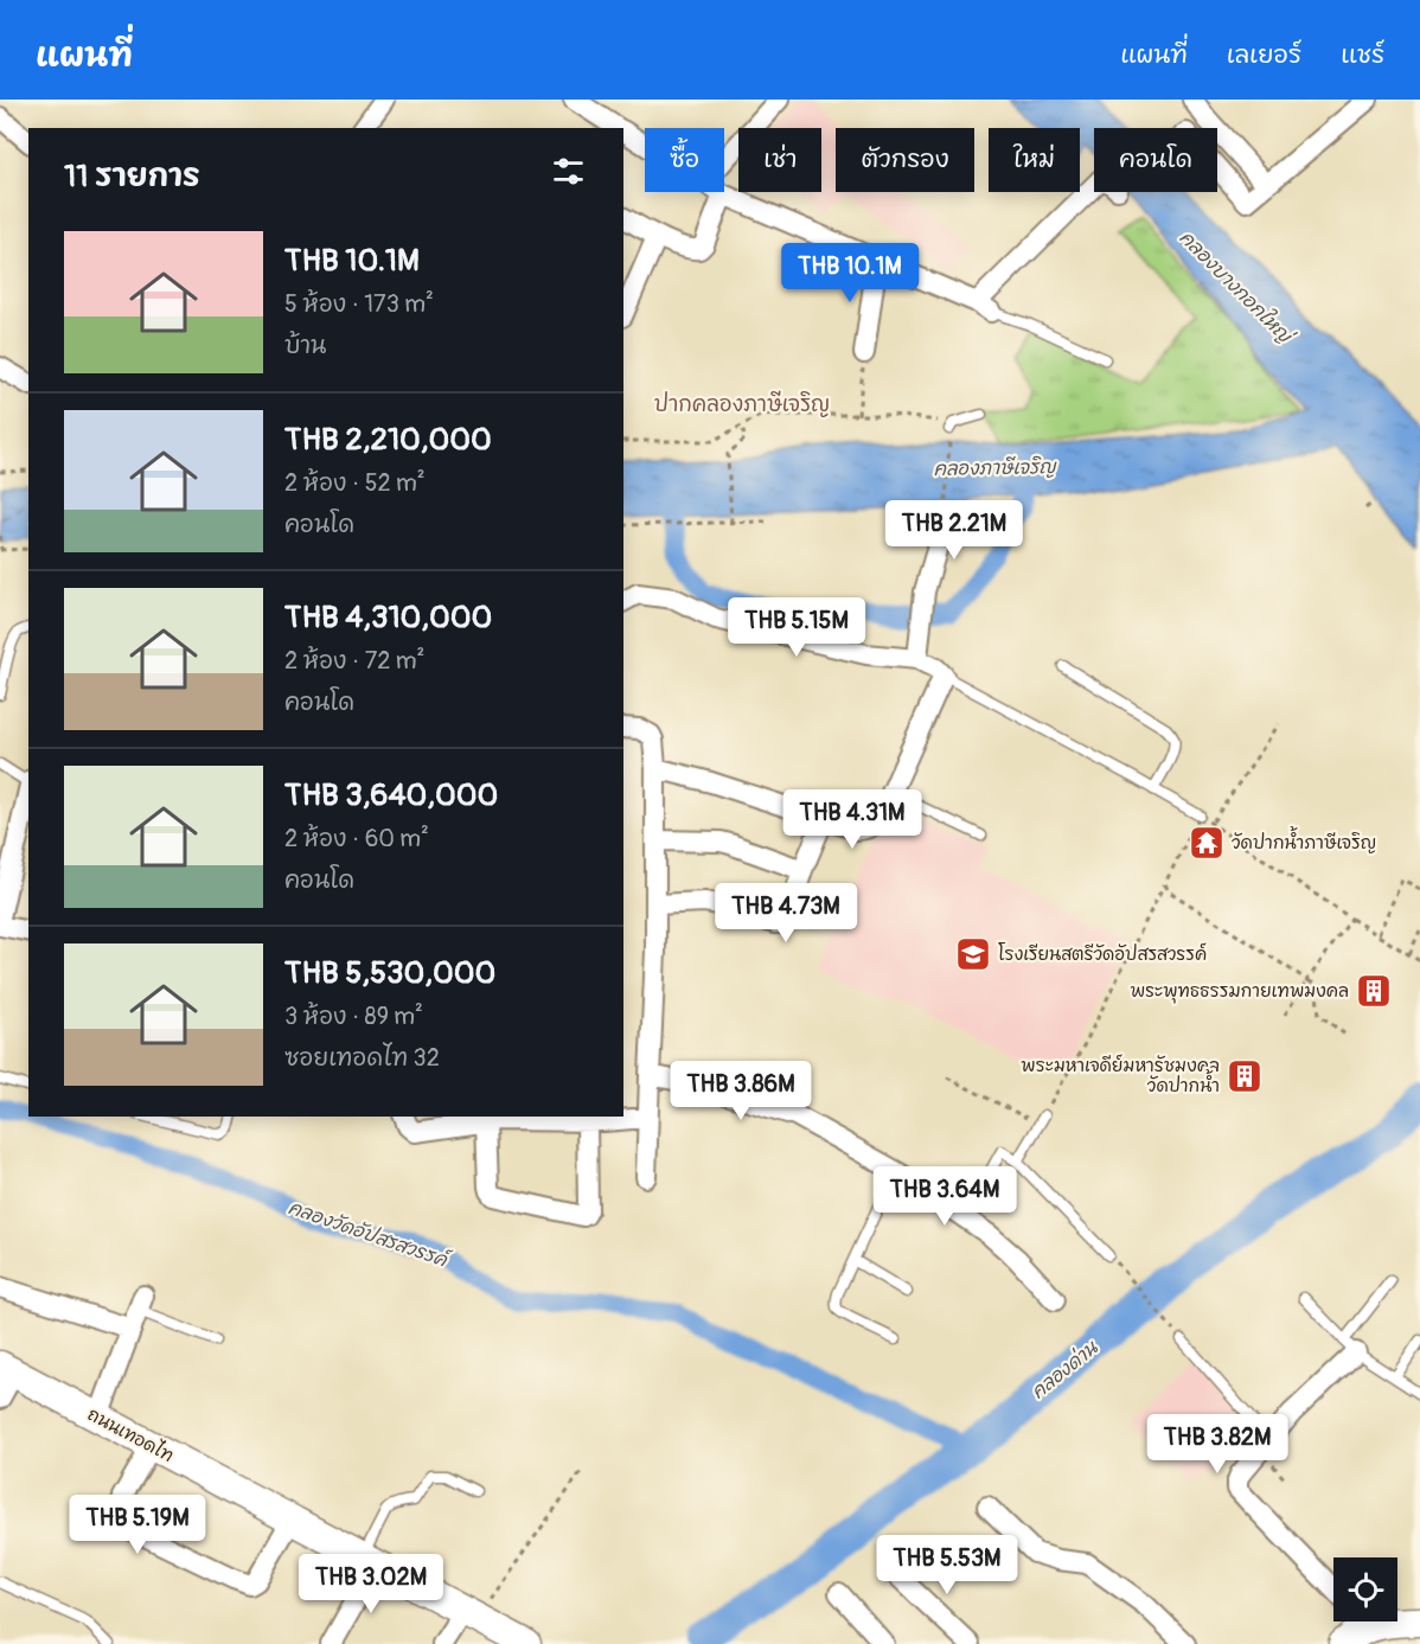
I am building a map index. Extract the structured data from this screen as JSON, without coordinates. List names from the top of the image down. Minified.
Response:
{"streets":{"main road":["ถนนเทอดไท"]},"districts":["ปากคลองภาษีเจริญ"],"water":["คลองบางกอกใหญ่","คลองภาษีเจริญ","คลองวัดอัปสรสวรรค์","คลองด่าน"],"places":{"temple":["วัดปากน้ำภาษีเจริญ"],"school or university":["โรงเรียนสตรีวัดอัปสรสวรรค์"],"building":["พระพุทธธรรมกายเทพมงคล","พระมหาเจดีย์มหารัชมงคล วัดปากน้ำ"]},"page":{"header":"แผนที่","nav":["แผนที่","เลเยอร์","แชร์"],"chip":["ซื้อ","เช่า","ตัวกรอง","ใหม่","คอนโด"],"heading":"11 รายการ","list":[{"name":"THB 10.1M","note":"5 ห้อง · 173 m² · บ้าน"},{"name":"THB 2,210,000","note":"2 ห้อง · 52 m² · คอนโด"},{"name":"THB 4,310,000","note":"2 ห้อง · 72 m² · คอนโด"},{"name":"THB 3,640,000","note":"2 ห้อง · 60 m² · คอนโด"},{"name":"THB 5,530,000","note":"3 ห้อง · 89 m² · ซอยเทอดไท 32"}],"price":["THB 10.1M","THB 2.21M","THB 5.15M","THB 4.31M","THB 4.73M","THB 3.86M","THB 3.64M","THB 3.82M","THB 5.19M","THB 5.53M","THB 3.02M"]}}
